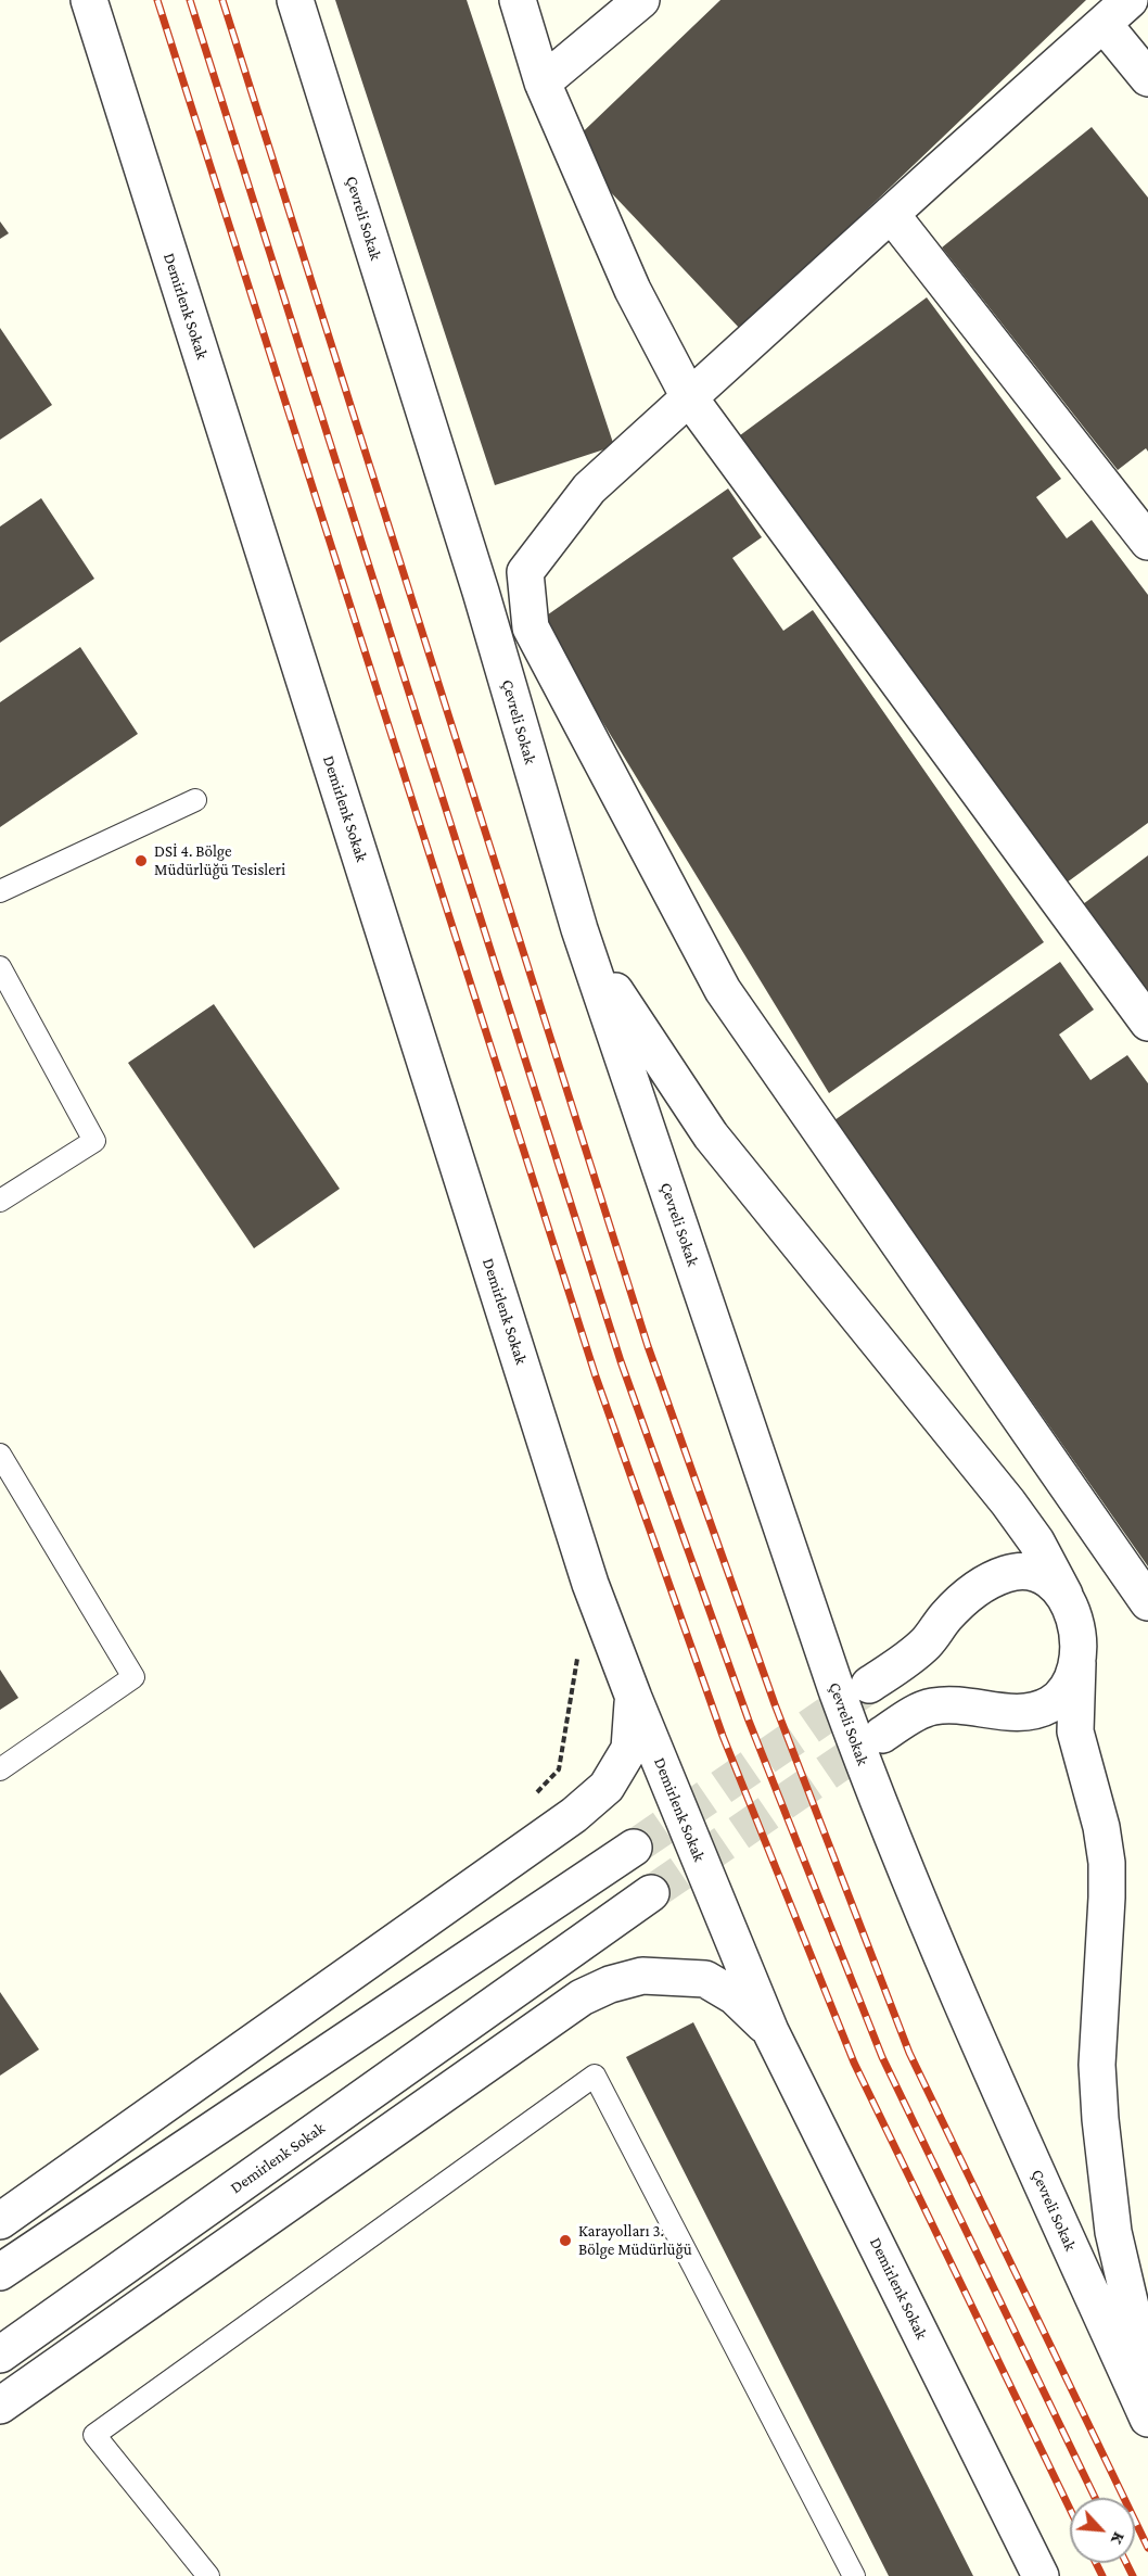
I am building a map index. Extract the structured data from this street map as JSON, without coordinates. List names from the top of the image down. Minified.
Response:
{"streets":{"street":["Çevreli Sokak","Demirlenk Sokak"]},"places":["DSİ 4. Bölge Müdürlüğü Tesisleri","Karayolları 3. Bölge Müdürlüğü"],"north":"bottom right"}
